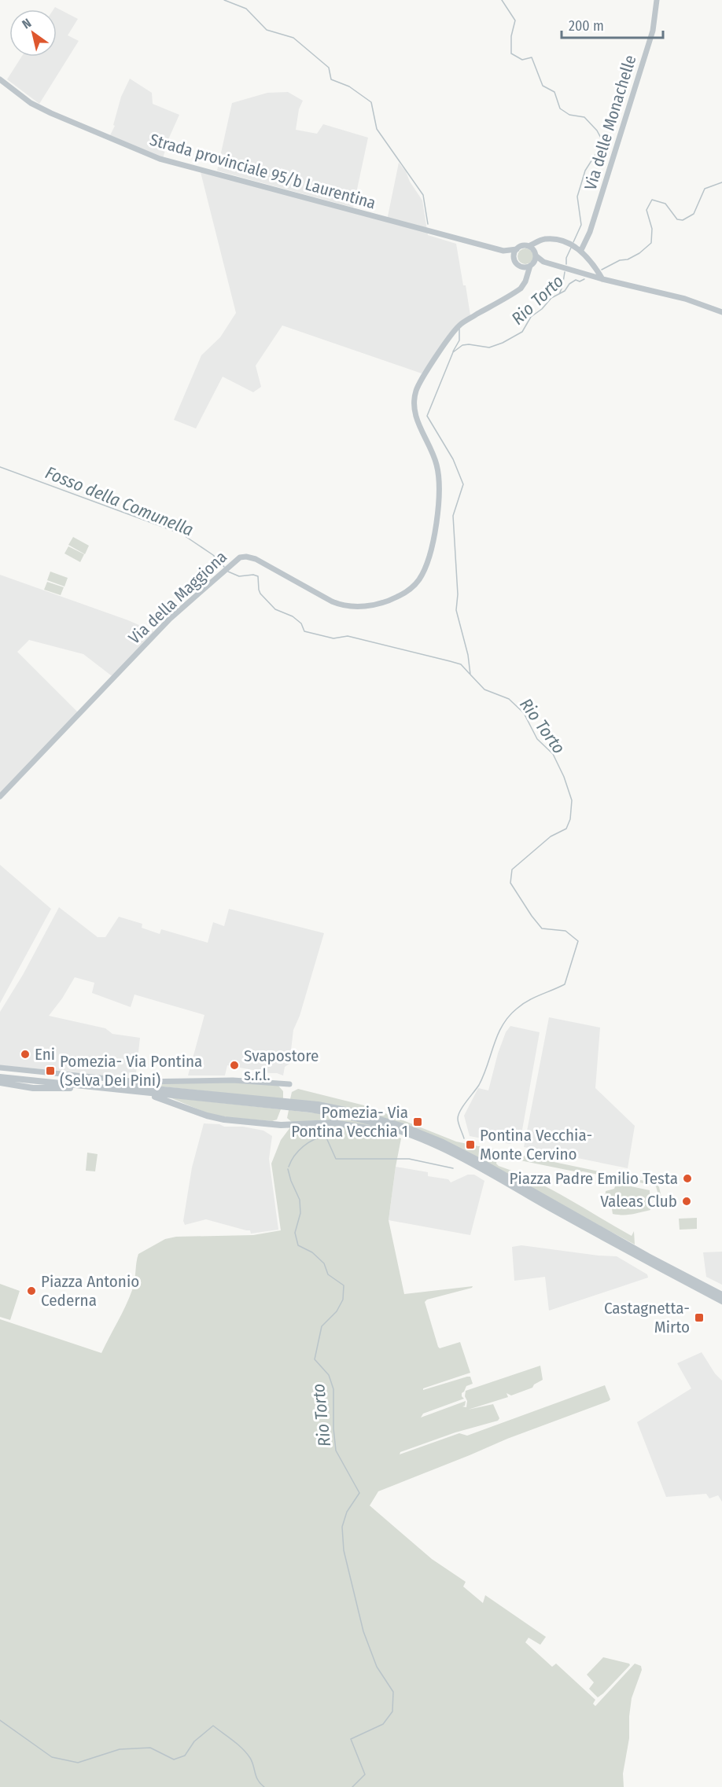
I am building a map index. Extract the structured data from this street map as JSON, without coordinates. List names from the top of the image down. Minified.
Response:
{"streets":{"street":["Via delle Monachelle","Strada provinciale 95/b Laurentina","Via della Maggiona"]},"crossings":[["Via delle Monachelle","Strada provinciale 95/b Laurentina"],["Strada provinciale 95/b Laurentina","Via della Maggiona"]],"water":["Rio Torto","Fosso della Comunella"],"places":{"other":["Eni","Svapostore s.r.l.","Piazza Padre Emilio Testa","Valeas Club","Piazza Antonio Cederna"],"transit":["Pomezia- Via Pontina (Selva Dei Pini)","Pomezia- Via Pontina Vecchia 1","Pontina Vecchia- Monte Cervino","Castagnetta- Mirto"]},"scale_bar":"200 m","north":"top left"}
